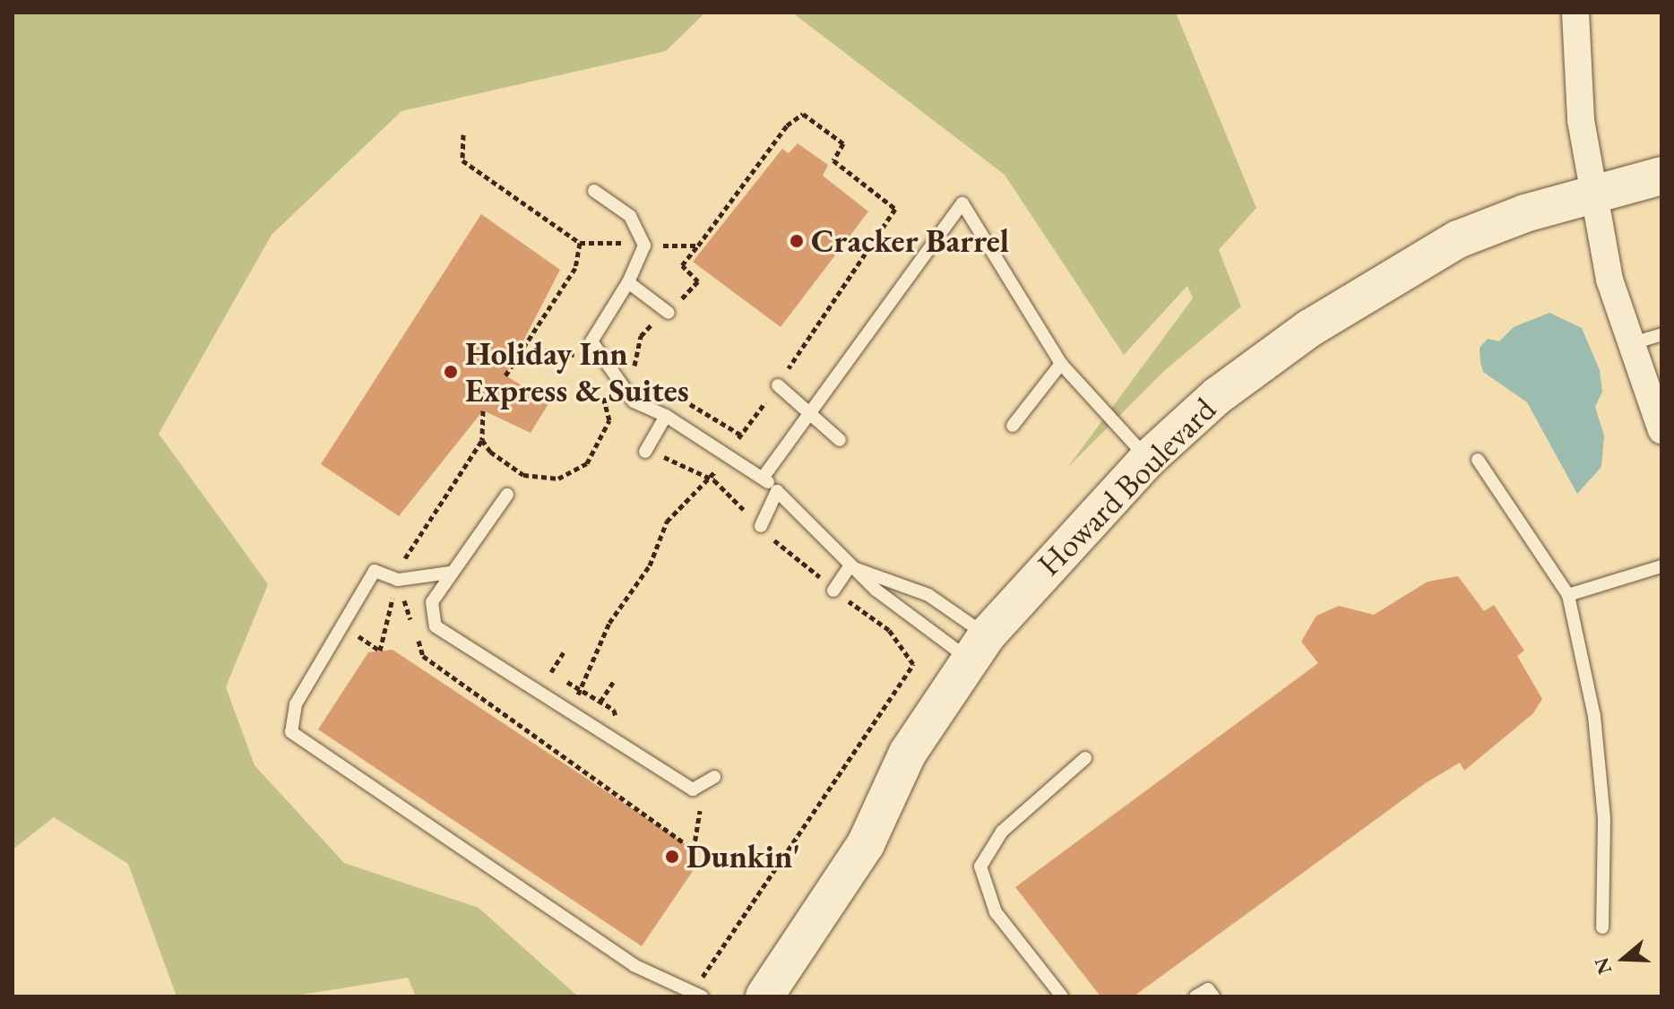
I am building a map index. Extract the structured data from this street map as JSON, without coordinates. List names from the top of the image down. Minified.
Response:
{"streets":{"main road":["Howard Boulevard"]},"places":["Cracker Barrel","Holiday Inn Express & Suites","Dunkin'"],"north":"left"}
